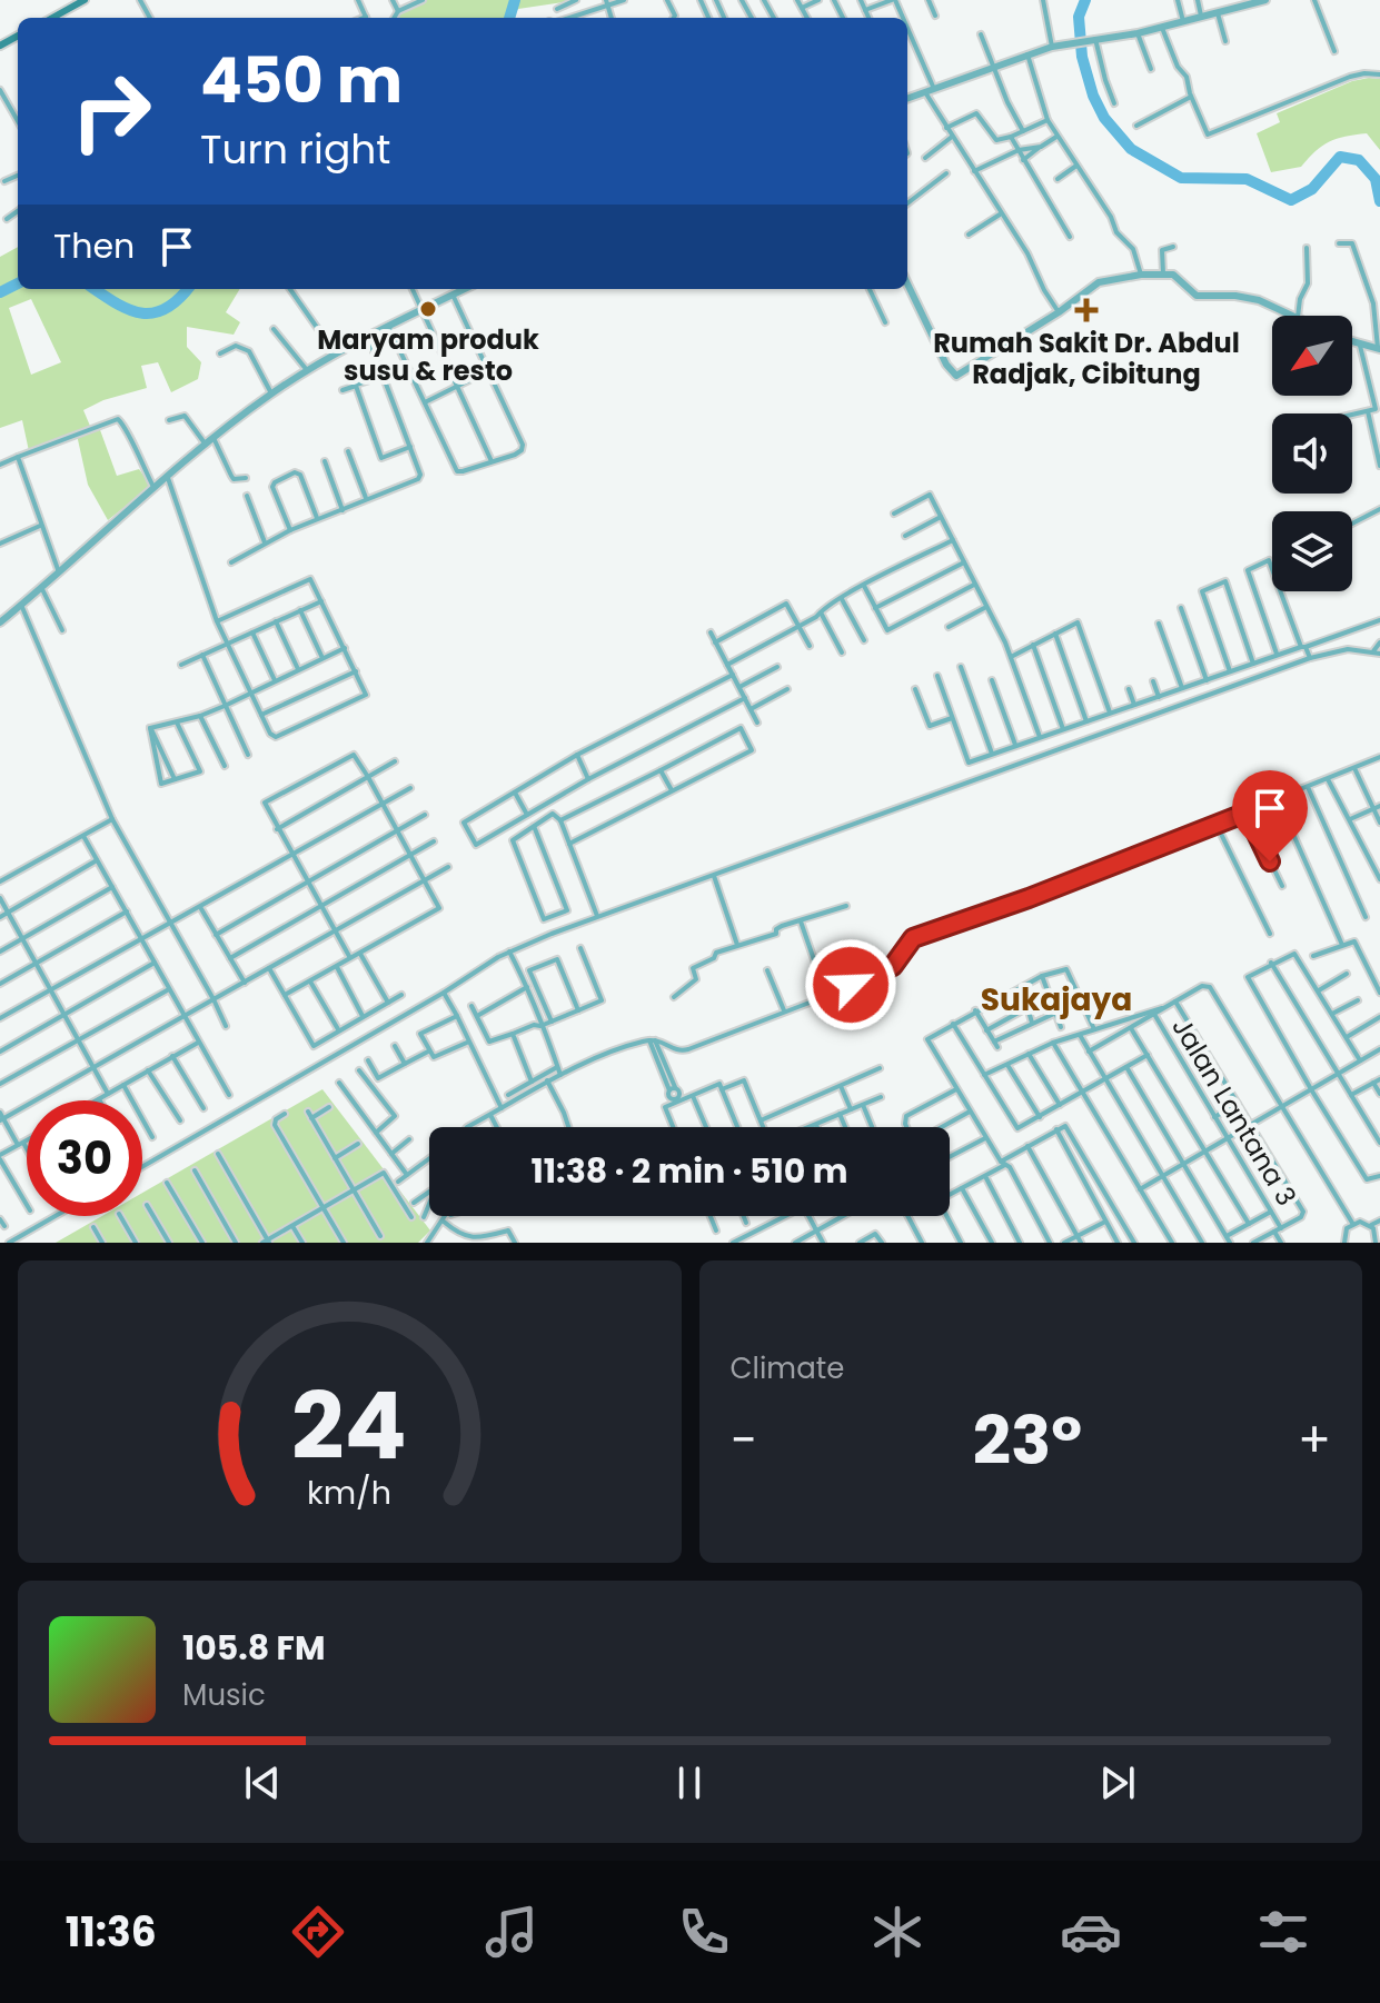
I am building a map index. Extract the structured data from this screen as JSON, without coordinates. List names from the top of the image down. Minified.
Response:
{"streets":{"street":["Jalan Lantana 3"]},"districts":["Sukajaya"],"places":{"other":["Maryam produk susu & resto"],"health":["Rumah Sakit Dr. Abdul Radjak, Cibitung"]},"north":"bottom left","page":{"turn":["450 m","Turn right"],"then":"Then","limit":"30","trip":"11:38 · 2 min · 510 m","tile":"Climate","heat":["−","23°","+"],"song":["105.8 FM","Music"],"tabs":"11:36","gauge":["24","km/h"]}}
